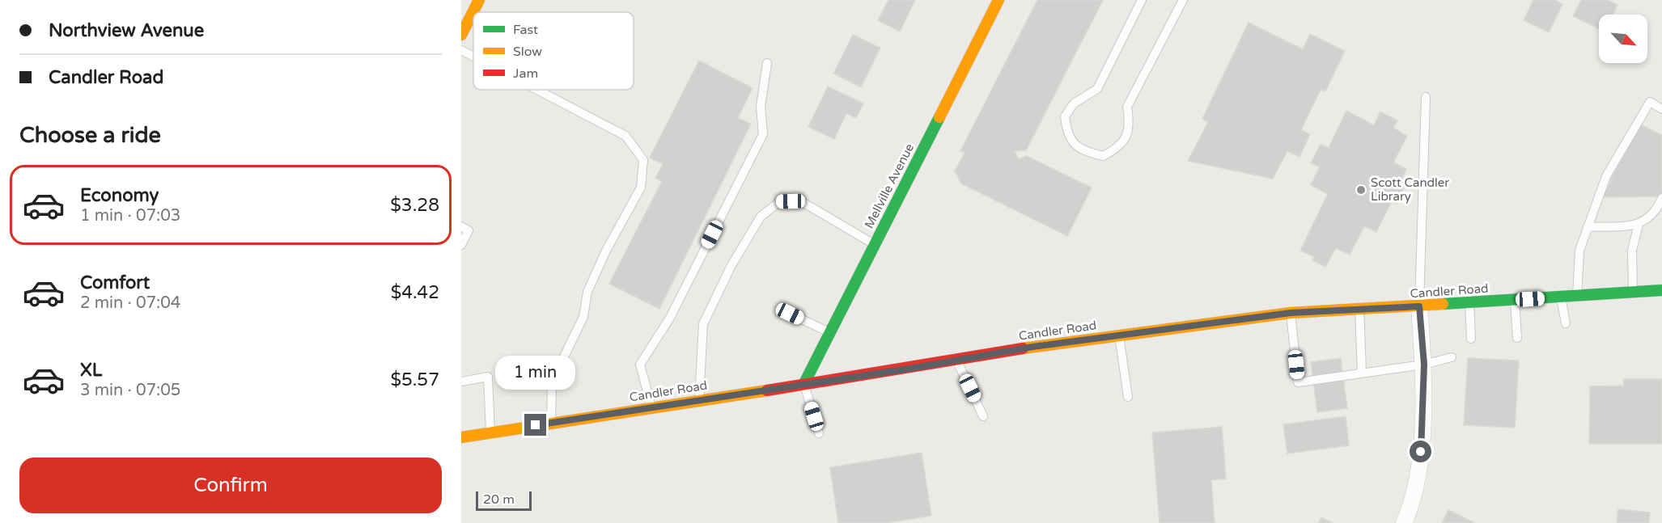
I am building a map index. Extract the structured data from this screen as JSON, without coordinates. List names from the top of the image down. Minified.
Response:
{"streets":{"main road":["Mellville Avenue","Candler Road"]},"crossings":[["Mellville Avenue","Candler Road"]],"places":["Scott Candler Library"],"legend":["Fast","Slow","Jam"],"scale_bar":"20 m","north":"bottom right","page":{"banner":["Northview Avenue","Candler Road"],"heading":"Choose a ride","list":[{"name":"Economy","note":"1 min · 07:03","value":"$3.28"},{"name":"Comfort","note":"2 min · 07:04","value":"$4.42"},{"name":"XL","note":"3 min · 07:05","value":"$5.57"}],"bubble":"1 min","buttons":"Confirm","scale":"20 m"}}
